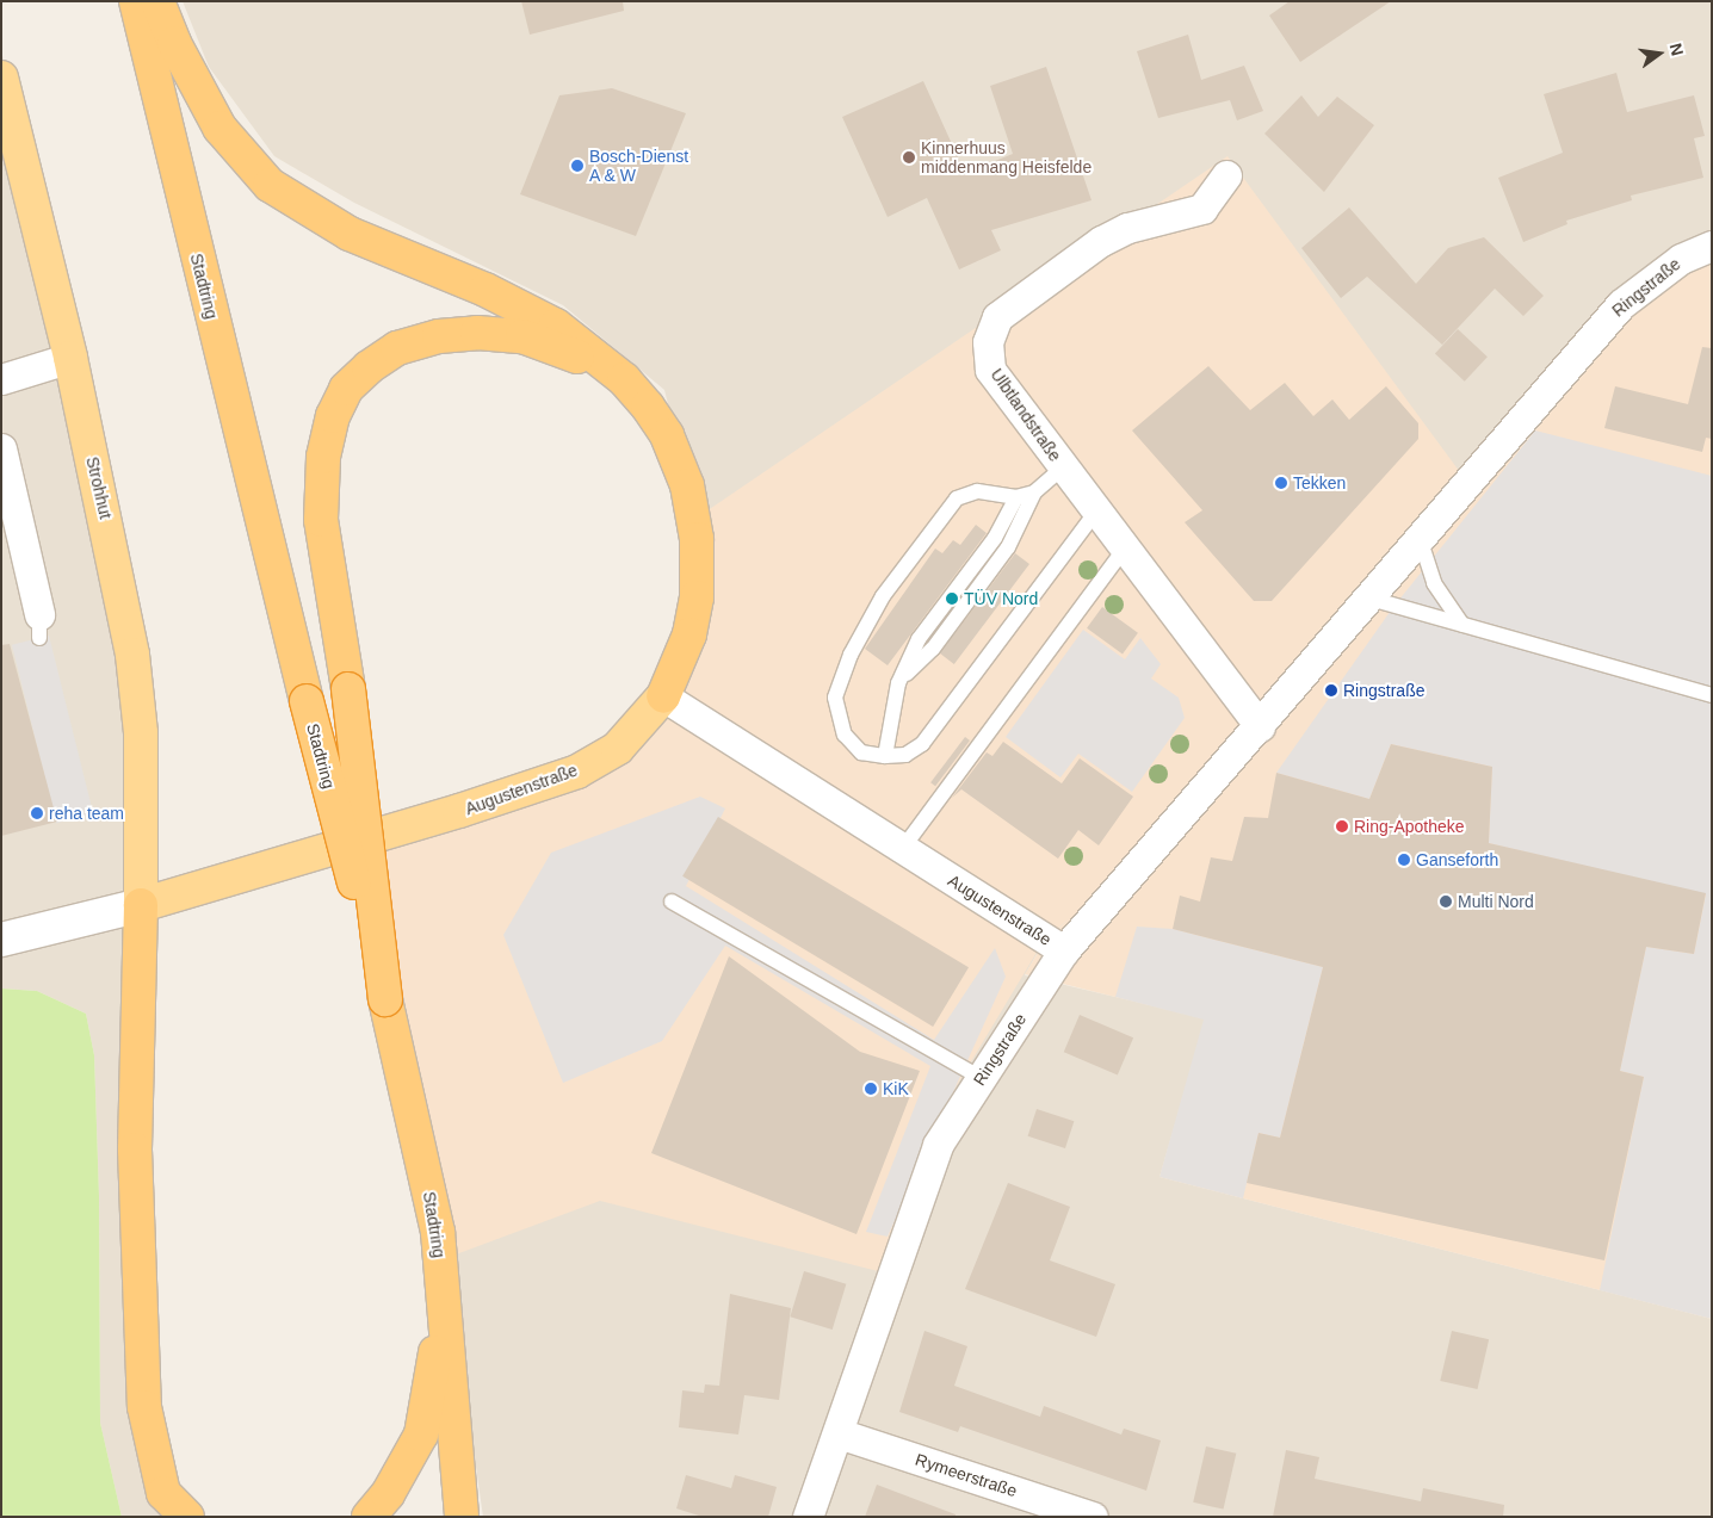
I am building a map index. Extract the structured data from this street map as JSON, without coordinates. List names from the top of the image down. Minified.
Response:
{"streets":{"highway":["Stadtring"],"main road":["Strohhut","Augustenstraße"],"street":["Ringstraße","Ulbtlandstraße","Rymeerstraße"]},"crossings":[["Ringstraße","Ulbtlandstraße"],["Ringstraße","Augustenstraße"],["Ringstraße","Rymeerstraße"],["Strohhut","Augustenstraße"]],"places":["Kinnerhuus middenmang Heisfelde","Bosch-Dienst A & W","Tekken","TÜV Nord","Ringstraße","reha team","Ring-Apotheke","Ganseforth","Multi Nord","KiK"],"north":"right"}
